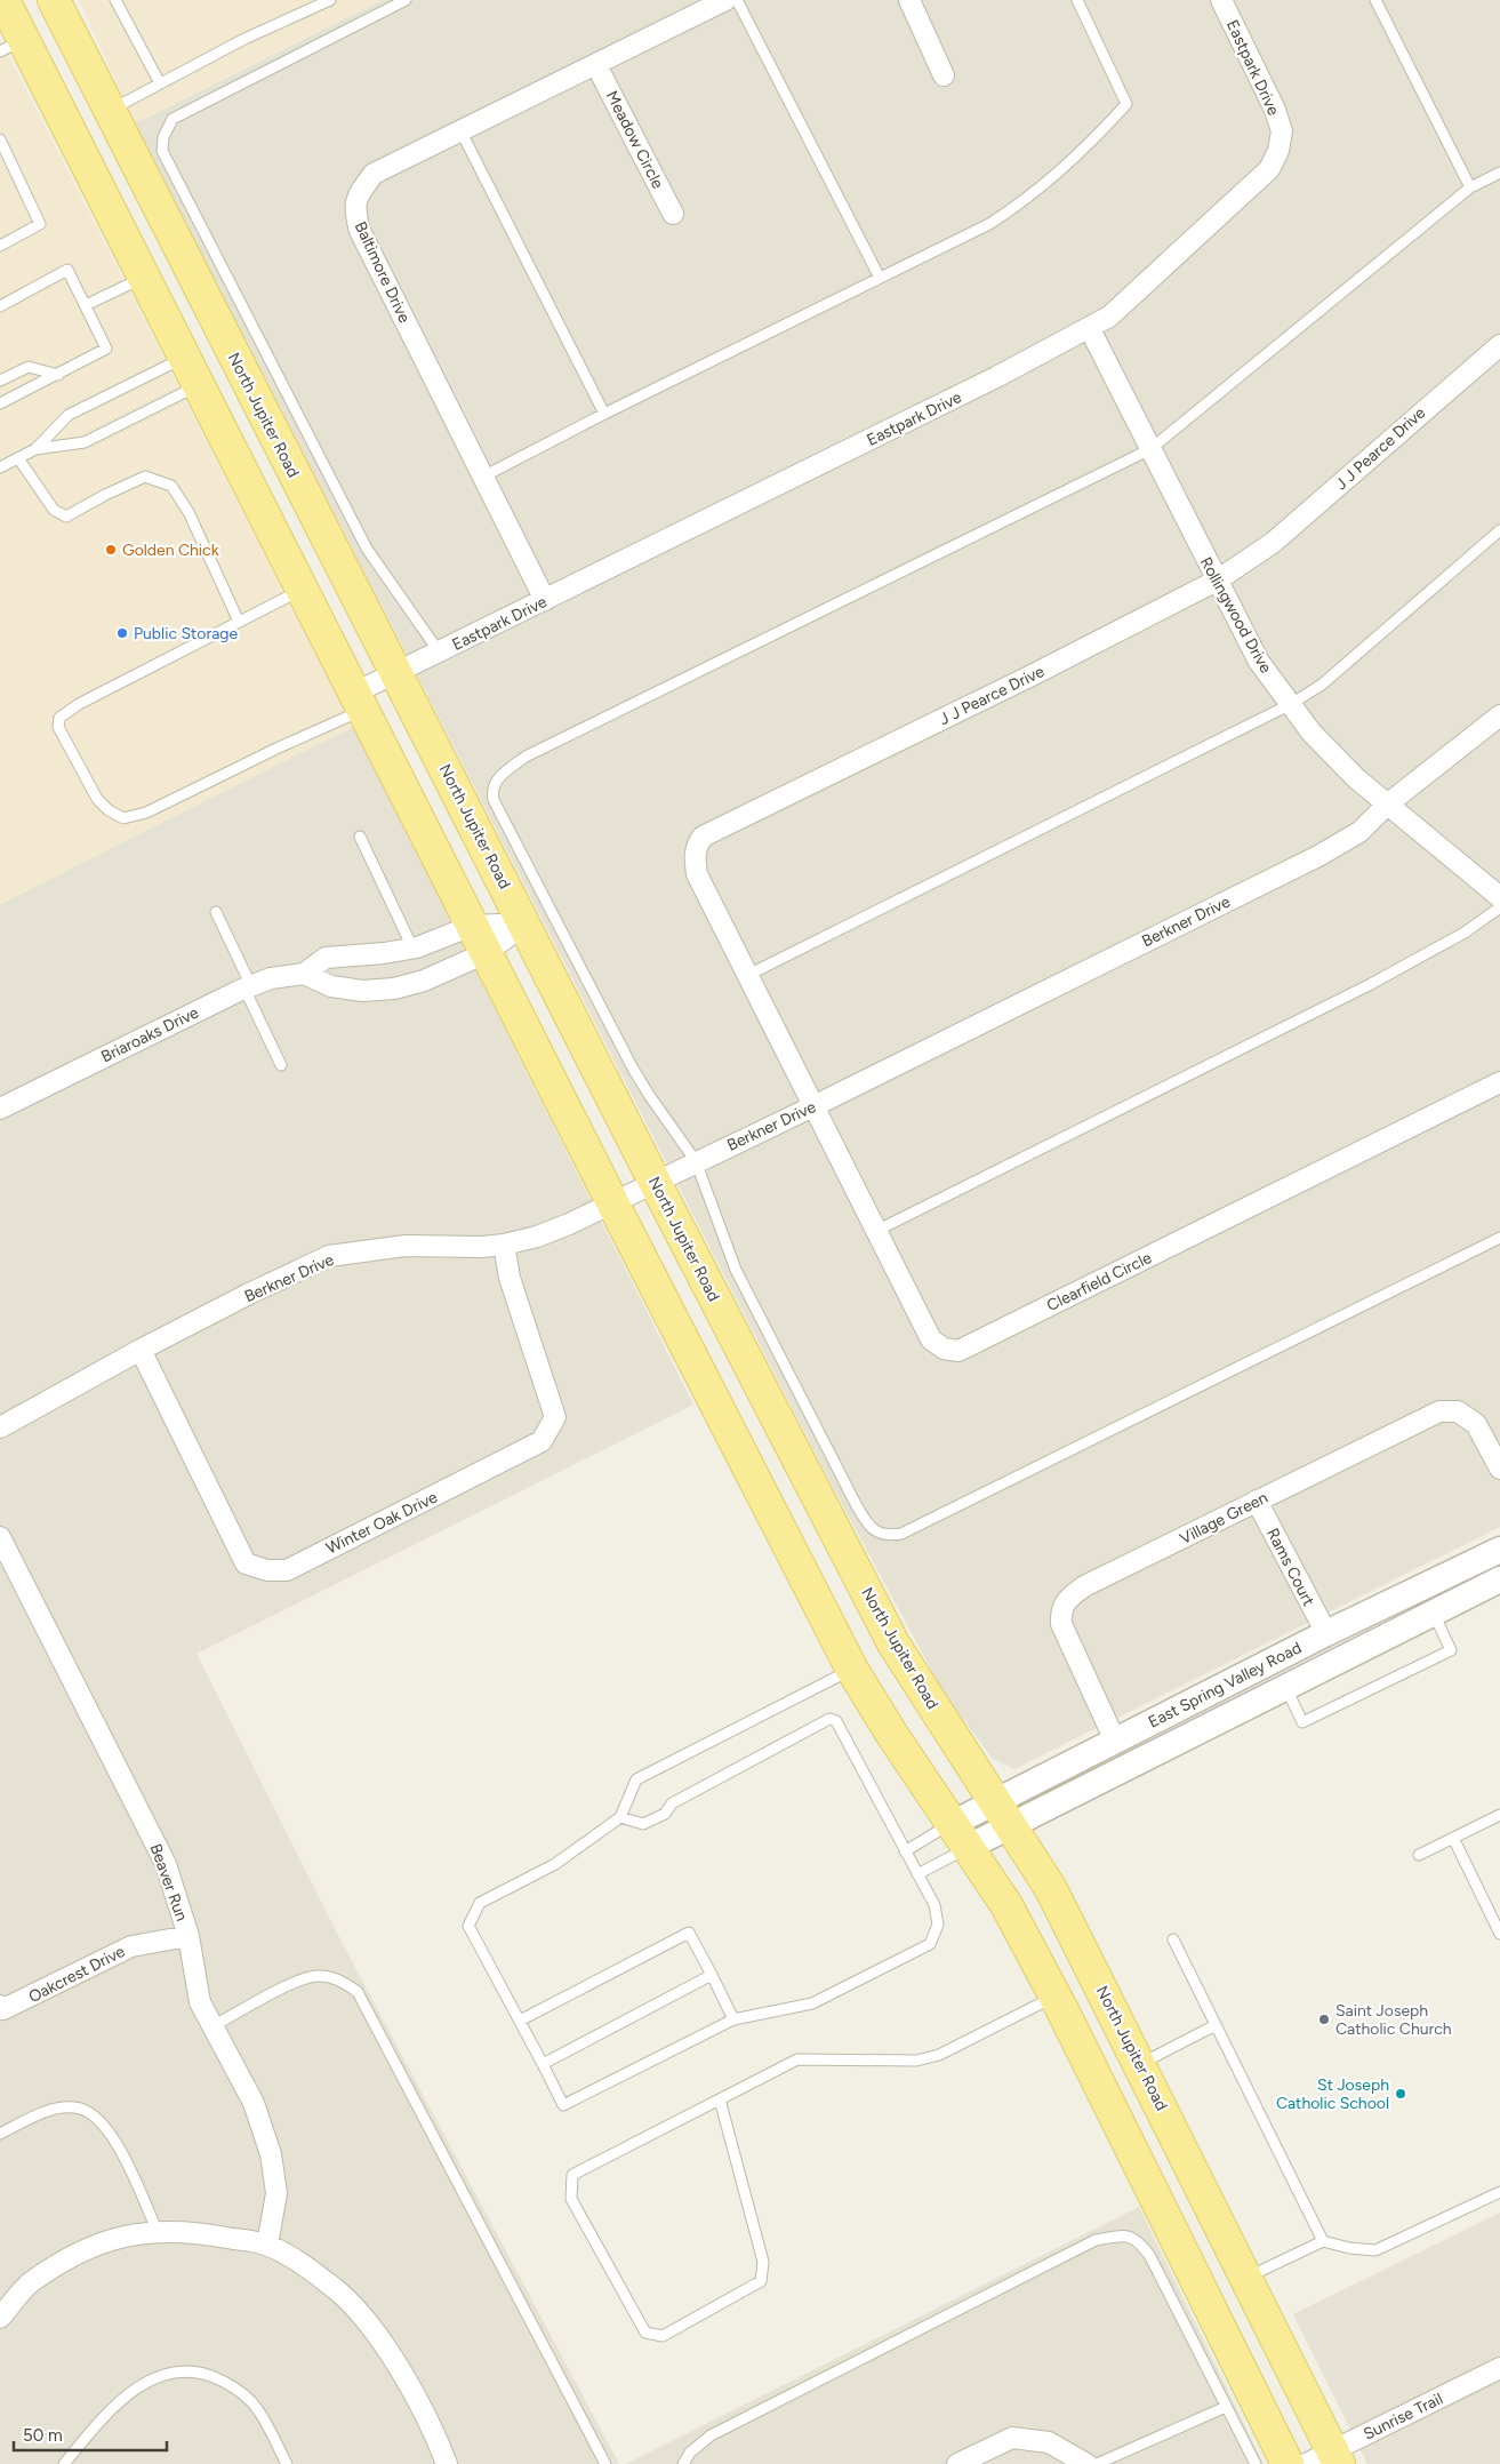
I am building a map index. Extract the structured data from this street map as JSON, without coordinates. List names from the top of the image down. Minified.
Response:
{"streets":{"main road":["North Jupiter Road"],"street":["Eastpark Drive","Meadow Circle","Baltimore Drive","J J Pearce Drive","Rollingwood Drive","Berkner Drive","Briaroaks Drive","Clearfield Circle","Village Green","Winter Oak Drive","Rams Court","East Spring Valley Road","Beaver Run","Oakcrest Drive","Sunrise Trail"]},"crossings":[["Eastpark Drive","Baltimore Drive"],["Eastpark Drive","North Jupiter Road"],["Eastpark Drive","Rollingwood Drive"],["Meadow Circle","Baltimore Drive"],["North Jupiter Road","Berkner Drive"],["North Jupiter Road","Briaroaks Drive"],["North Jupiter Road","East Spring Valley Road"],["North Jupiter Road","Sunrise Trail"],["J J Pearce Drive","Rollingwood Drive"],["J J Pearce Drive","Berkner Drive"],["J J Pearce Drive","Clearfield Circle"],["Rollingwood Drive","Berkner Drive"],["Berkner Drive","Clearfield Circle"],["Berkner Drive","Winter Oak Drive"],["Village Green","Rams Court"],["Village Green","East Spring Valley Road"],["Rams Court","East Spring Valley Road"],["Beaver Run","Oakcrest Drive"]],"places":["Golden Chick","Public Storage","Saint Joseph Catholic Church","St Joseph Catholic School"],"scale_bar":"50 m"}
